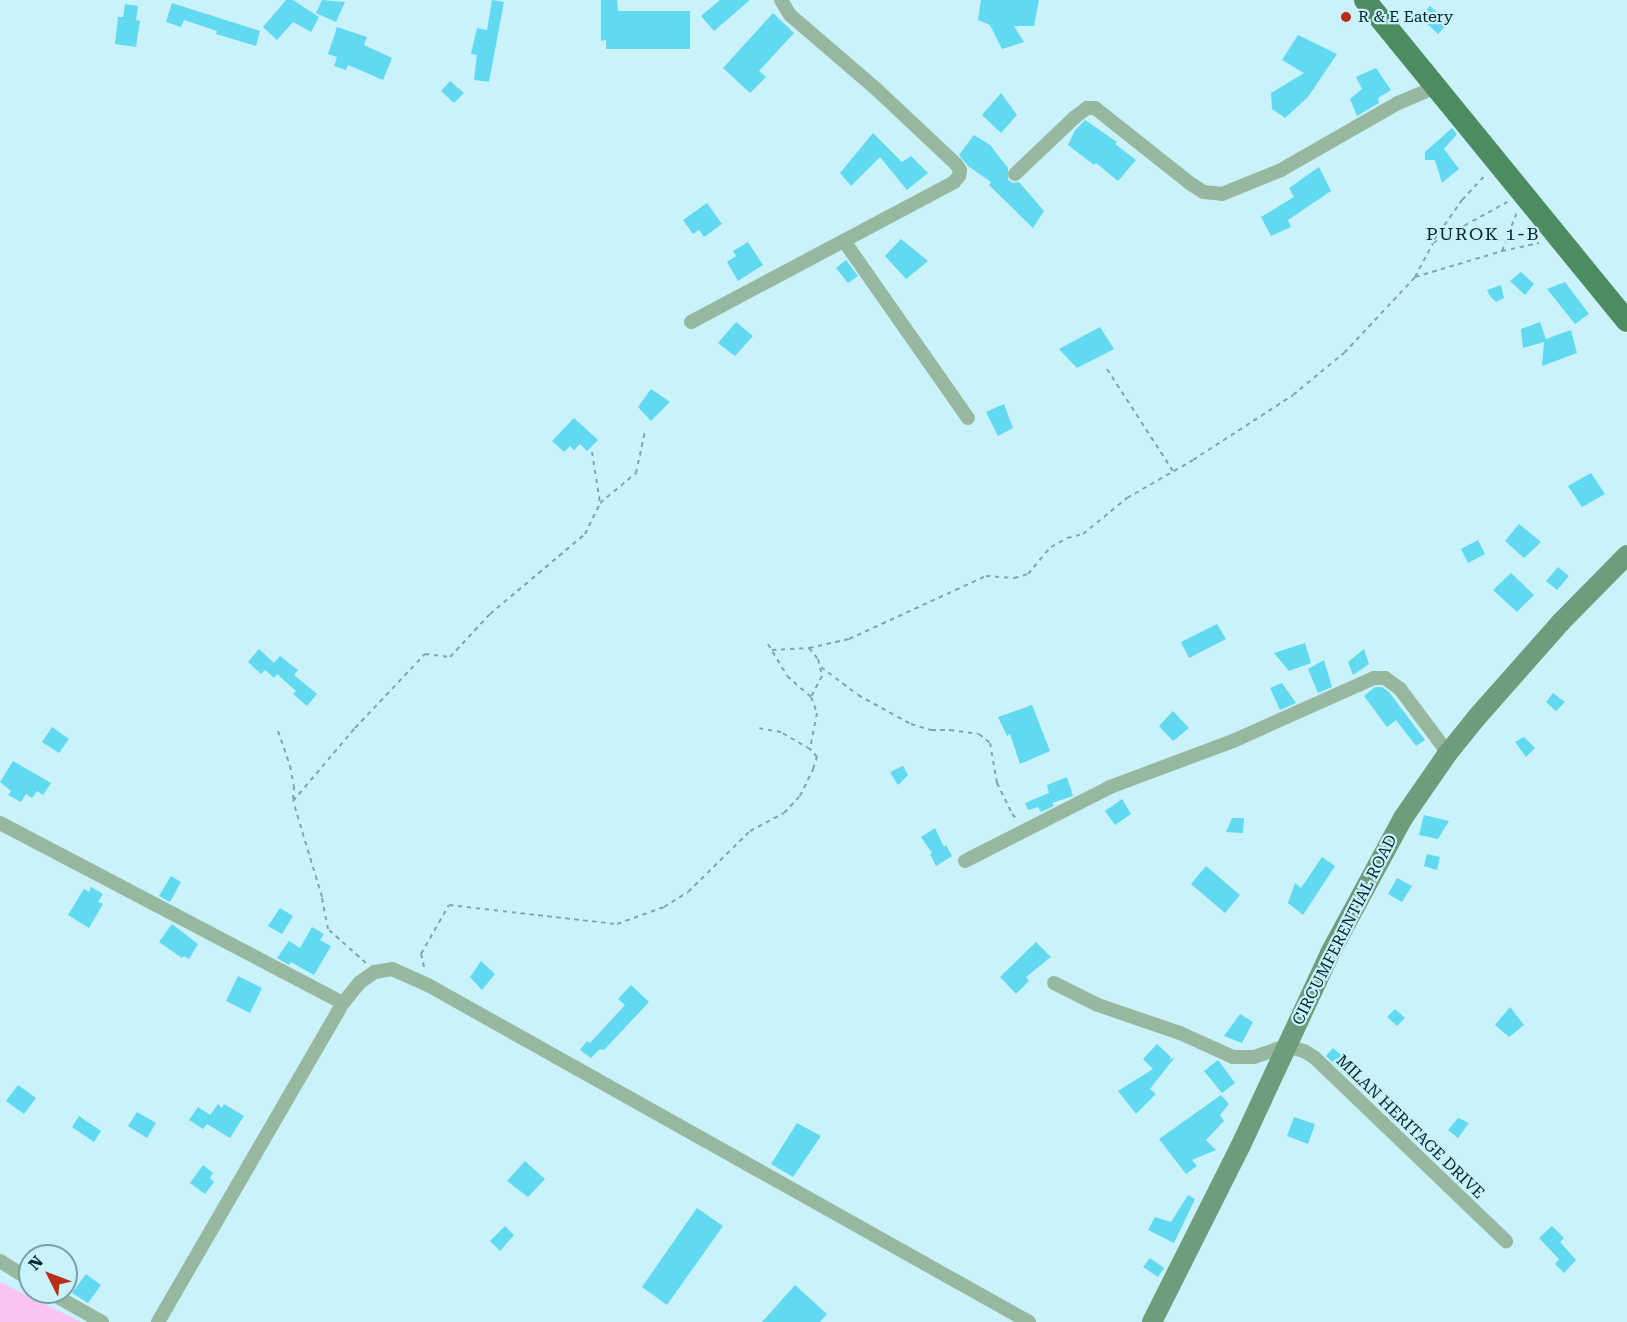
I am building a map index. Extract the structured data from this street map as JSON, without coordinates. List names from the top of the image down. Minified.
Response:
{"streets":{"main road":["CIRCUMFERENTIAL ROAD"],"street":["MILAN HERITAGE DRIVE"]},"crossings":[["CIRCUMFERENTIAL ROAD","MILAN HERITAGE DRIVE"]],"districts":["PUROK 1-B"],"places":["R & E Eatery"],"north":"top left"}
